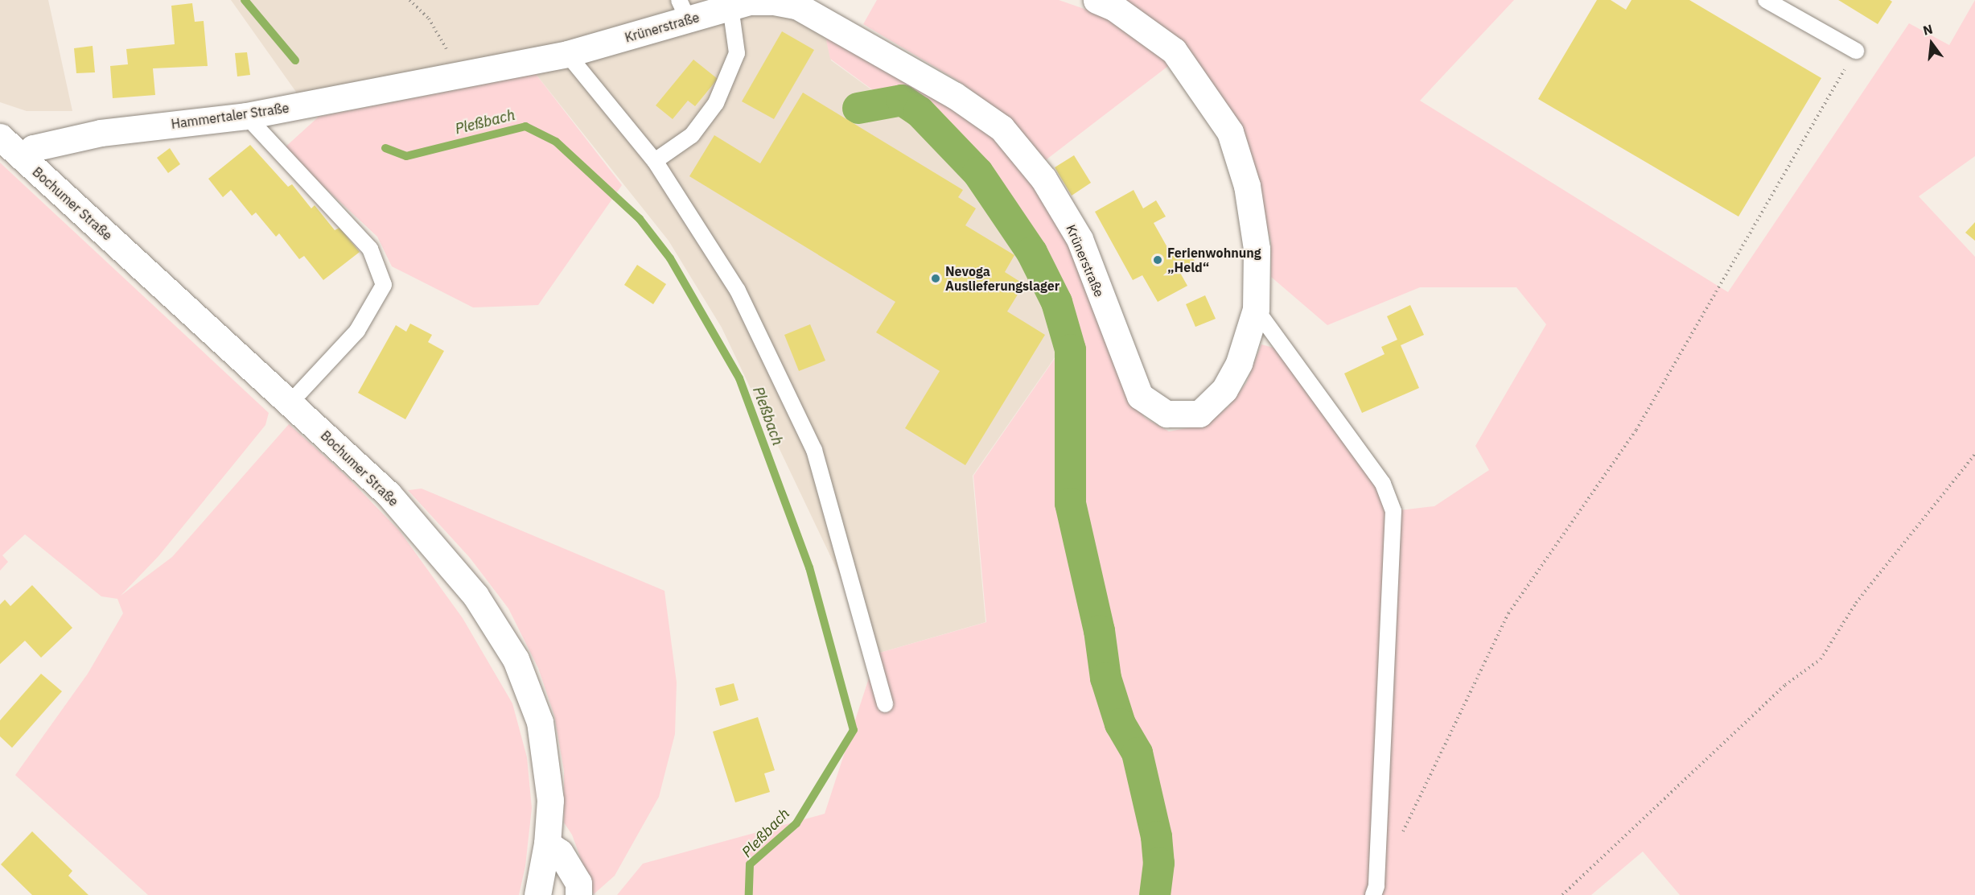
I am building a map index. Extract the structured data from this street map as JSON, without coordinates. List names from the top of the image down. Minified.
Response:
{"streets":{"street":["Krünerstraße","Hammertaler Straße","Bochumer Straße"]},"crossings":[["Krünerstraße","Hammertaler Straße"],["Hammertaler Straße","Bochumer Straße"]],"water":["Pleßbach"],"places":["Ferienwohnung „Held“","Nevoga Auslieferungslager"],"north":"top"}
